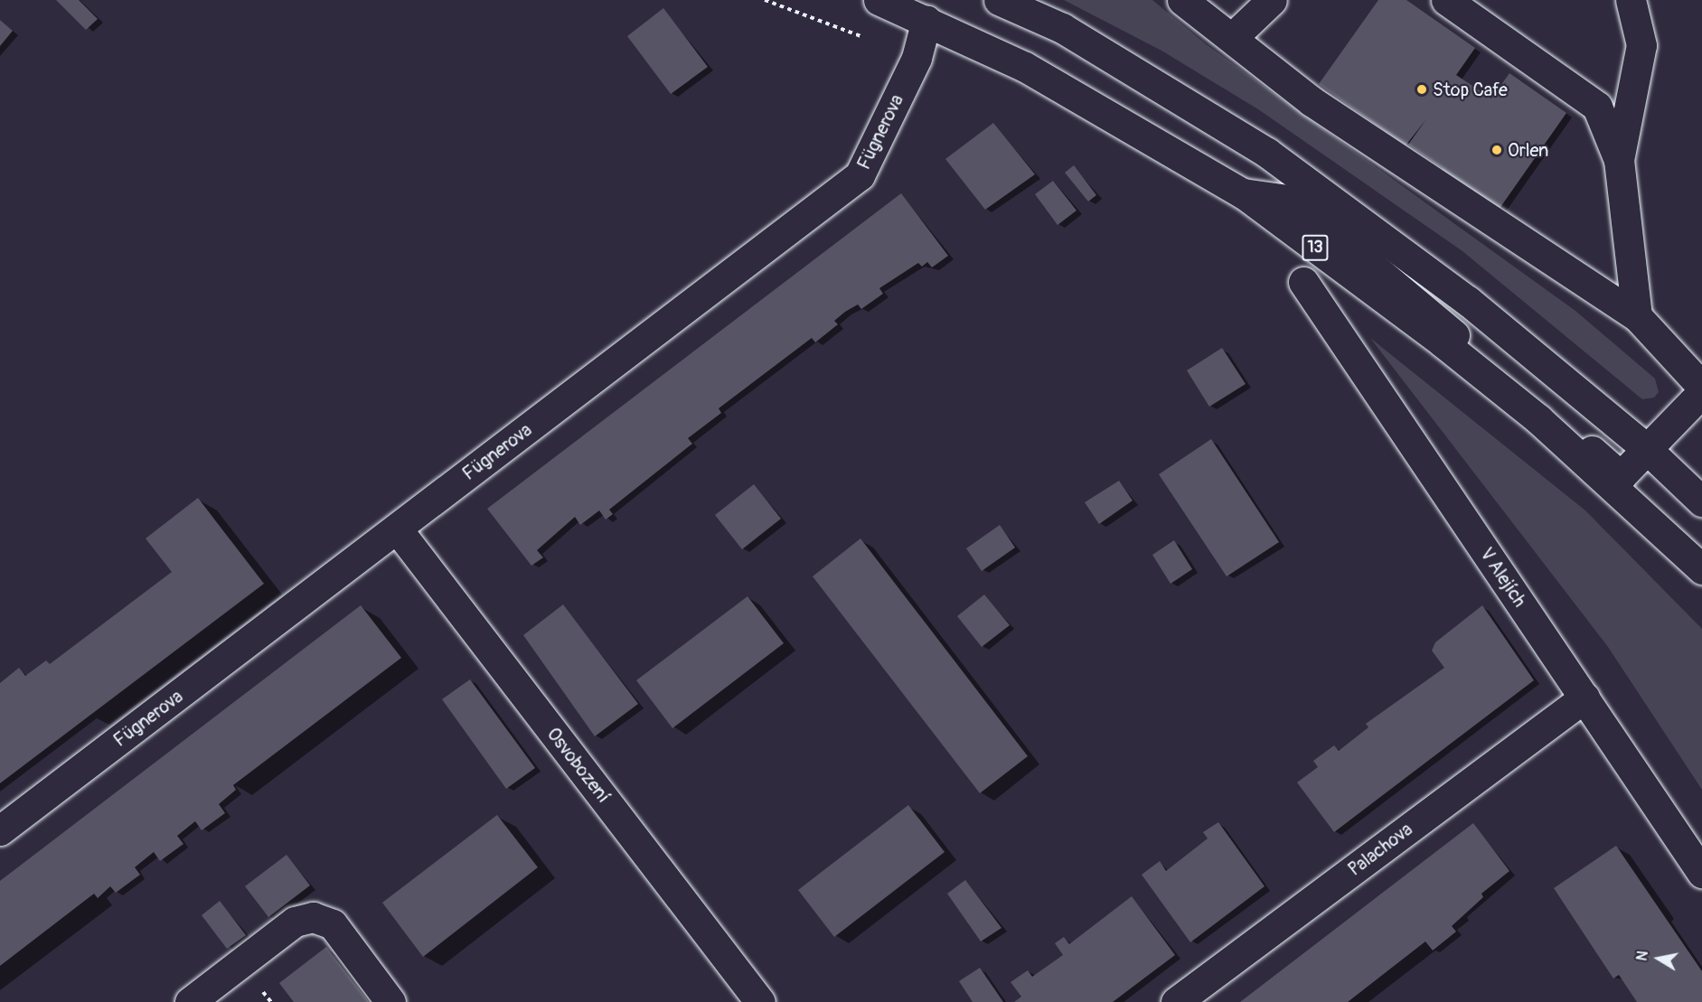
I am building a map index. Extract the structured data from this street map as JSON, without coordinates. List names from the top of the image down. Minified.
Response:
{"streets":{"main road":["Fügnerova","13","V Alejích","Osvobození","Palachova"]},"crossings":[["Fügnerova","13"],["Fügnerova","Osvobození"],["V Alejích","Palachova"]],"places":["Stop Cafe","Orlen"],"north":"left"}
